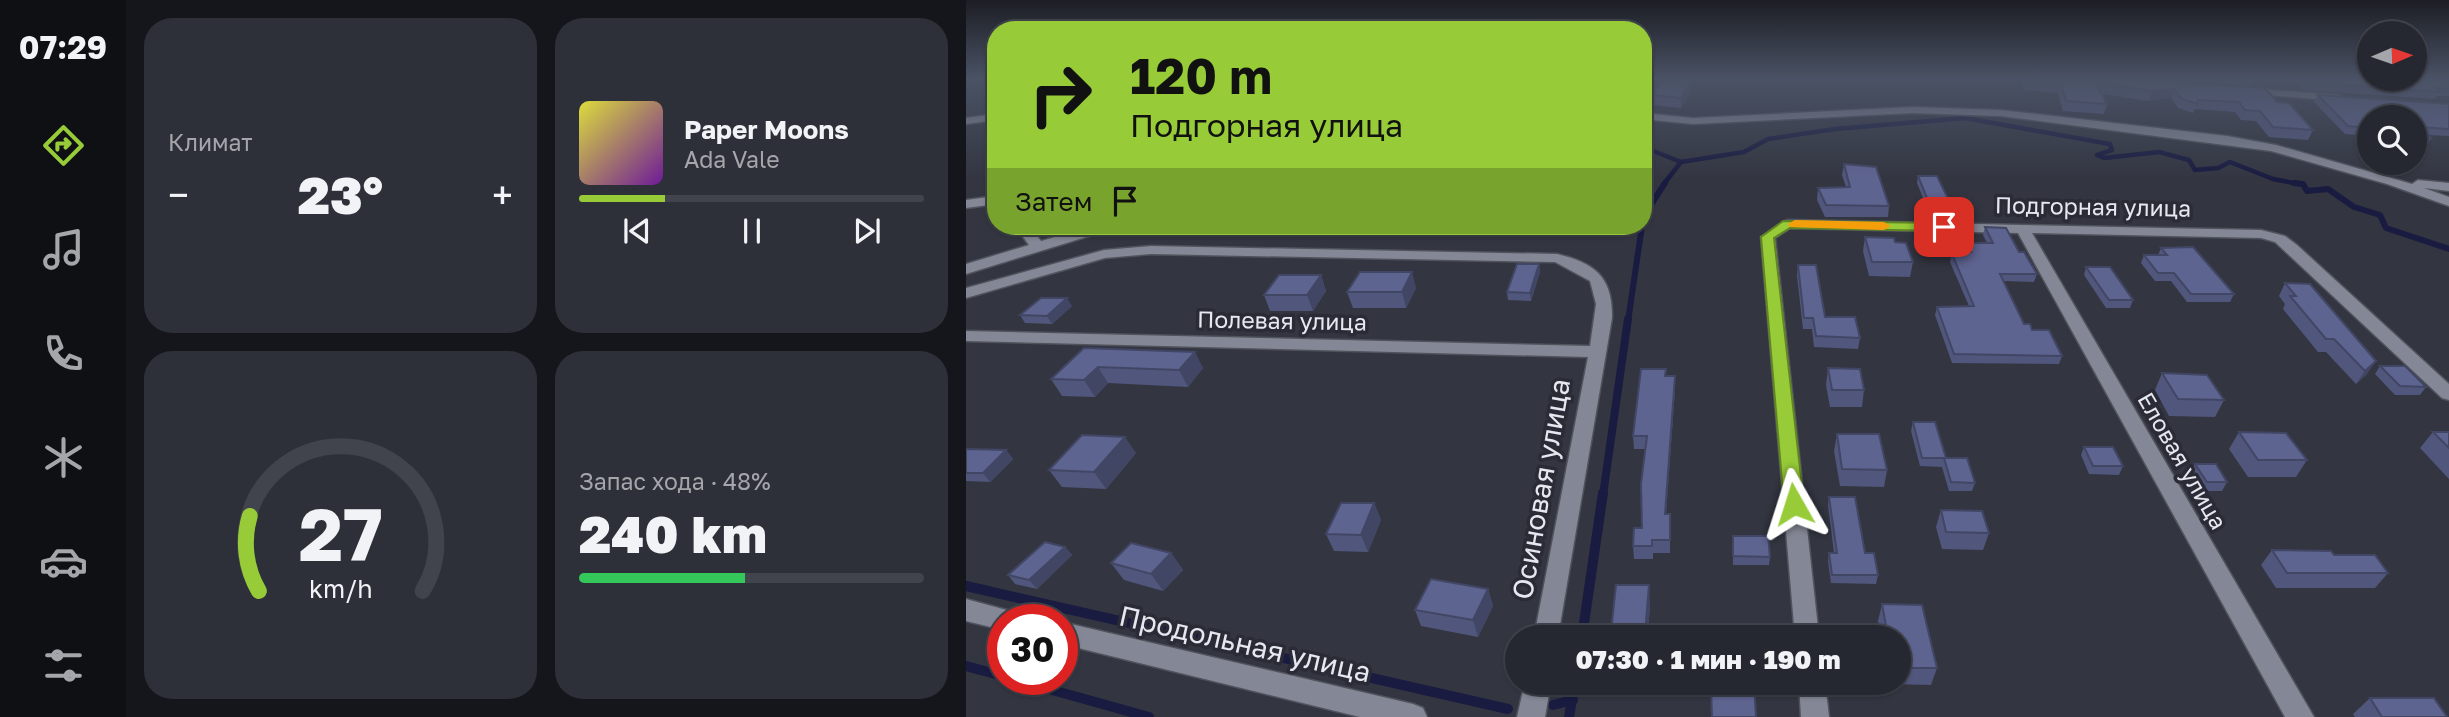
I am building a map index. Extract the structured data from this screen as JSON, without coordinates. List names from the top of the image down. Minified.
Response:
{"streets":{"street":["Подгорная улица","Полевая улица","Еловая улица","Осиновая улица","Продольная улица"]},"crossings":[["Подгорная улица","Еловая улица"],["Полевая улица","Осиновая улица"]],"north":"right","page":{"tabs":"07:29","tile":["Климат",["Запас хода · 48%","240 km"]],"turn":["120 m","Подгорная улица"],"song":["Paper Moons","Ada Vale"],"heat":["−","23°","+"],"then":"Затем","limit":"30","trip":"07:30 · 1 мин · 190 m","gauge":["27","km/h"]}}
